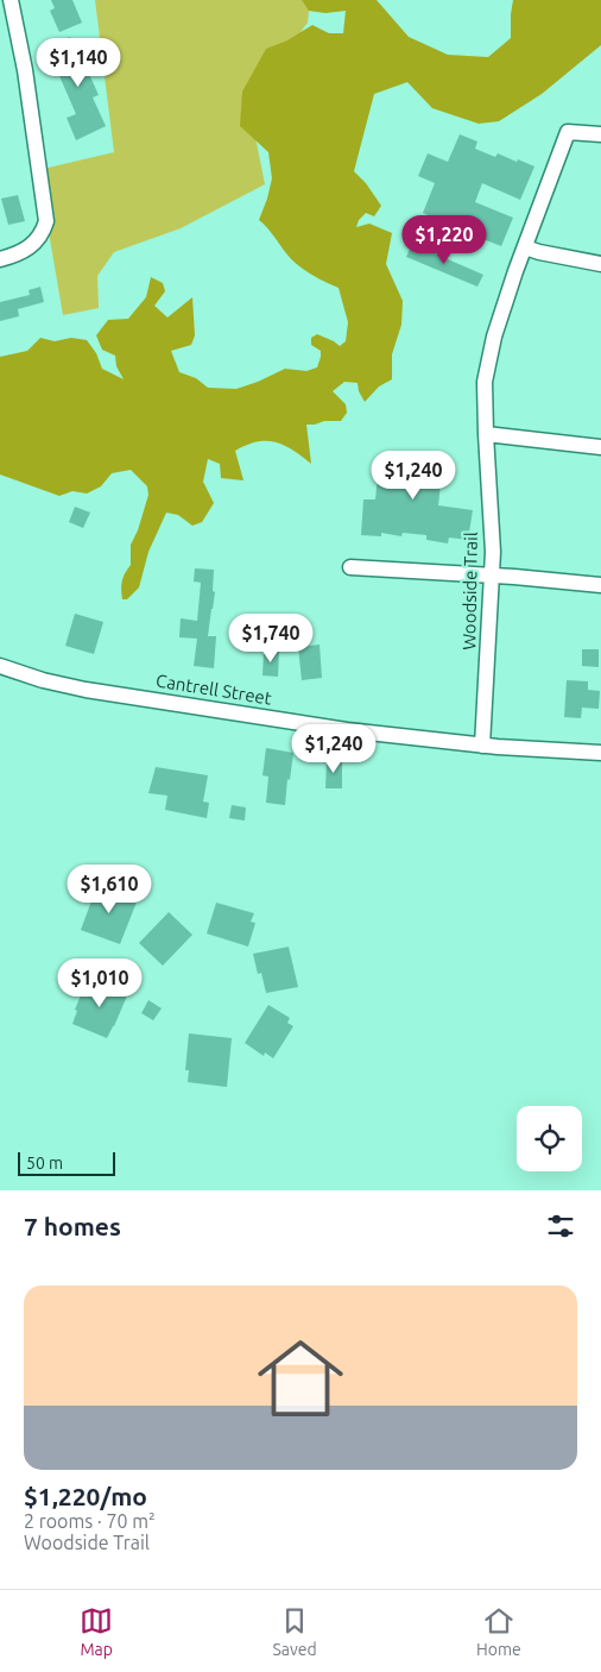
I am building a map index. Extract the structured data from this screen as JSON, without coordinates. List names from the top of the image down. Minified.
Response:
{"streets":{"street":["Woodside Trail","Cantrell Street"]},"crossings":[["Woodside Trail","Cantrell Street"]],"scale_bar":"50 m","page":{"price":["$1,140","$1,220","$1,240","$1,740","$1,240","$1,610","$1,010"],"scale":"50 m","heading":"7 homes","list":[{"name":"$1,220/mo","note":"2 rooms · 70 m² · Woodside Trail"}],"tabs":["Map","Saved","Home"]}}
